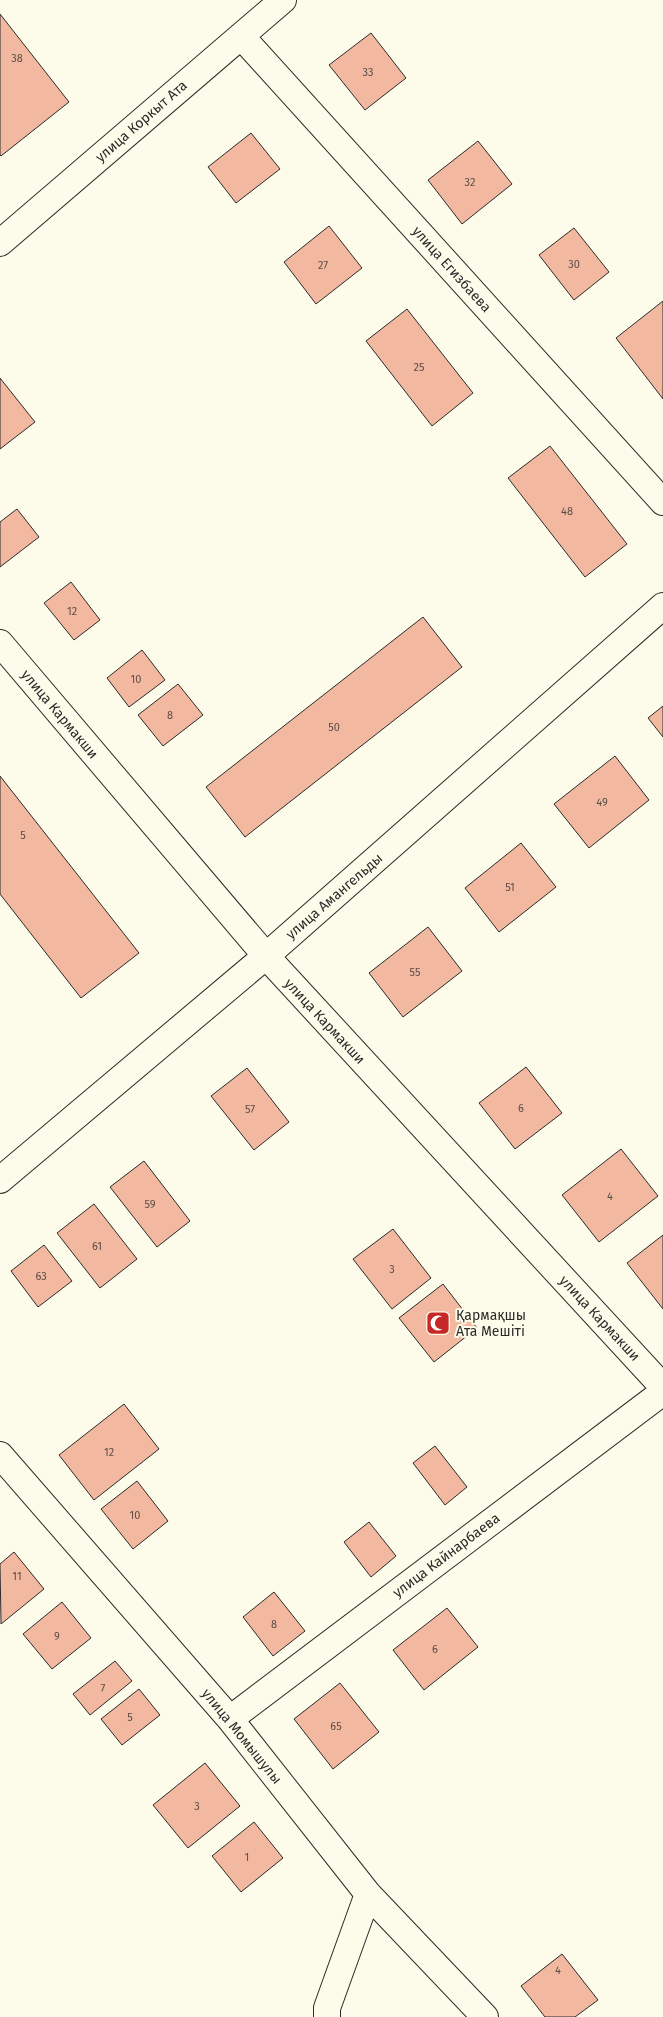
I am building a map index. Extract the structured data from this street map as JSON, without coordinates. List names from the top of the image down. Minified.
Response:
{"streets":{"street":["улица Коркыт Ата","улица Егизбаева","улица Кармакши","улица Амангельды","улица Кайнарбаева","улица Момышулы"]},"crossings":[["улица Коркыт Ата","улица Егизбаева"],["улица Кармакши","улица Амангельды"],["улица Кайнарбаева","улица Момышулы"]],"places":{"mosque":["Қармақшы Ата Мешіті"]},"house_numbers":["38","33","32","30","27","25","48","12","10","8","50","49","5","51","55","6","57","4","59","61","3","63","12","10","11","8","9","6","7","5","65","3","1","4"]}
